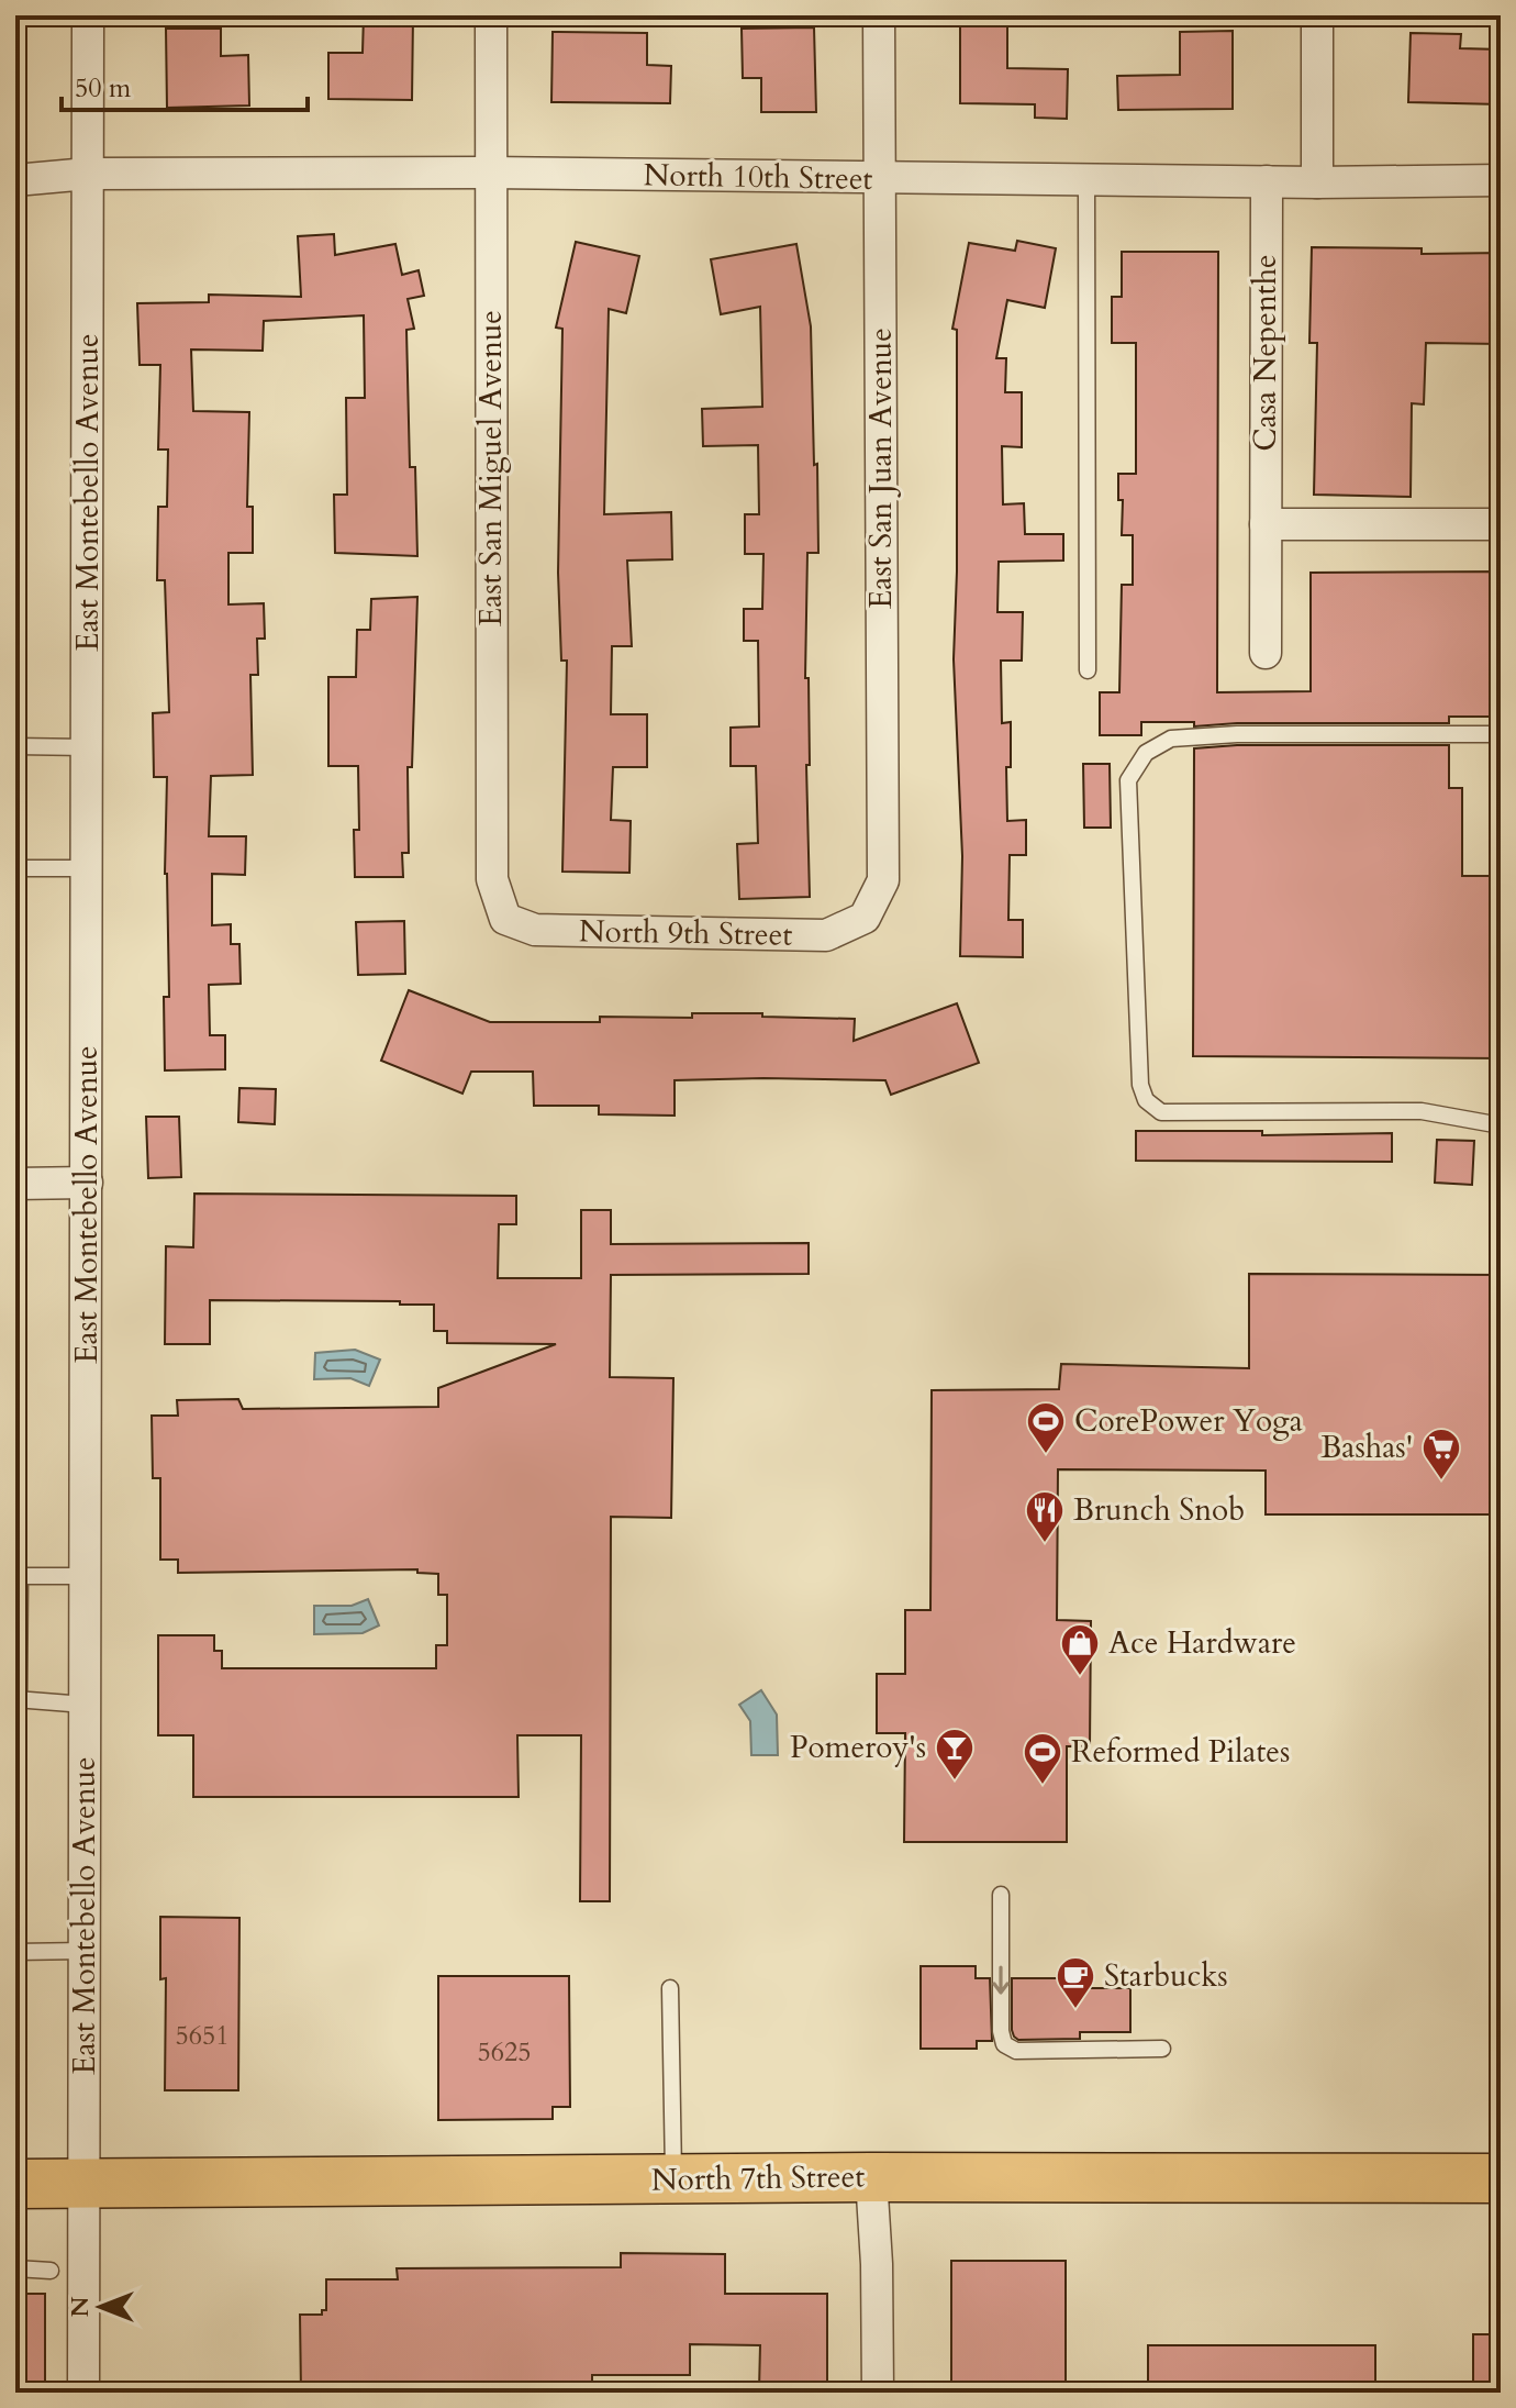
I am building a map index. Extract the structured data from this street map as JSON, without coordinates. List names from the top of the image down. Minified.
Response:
{"streets":{"main road":["North 7th Street"],"street":["North 10th Street","Casa Nepenthe","East San Miguel Avenue","East San Juan Avenue","East Montebello Avenue","North 9th Street"]},"crossings":[["North 10th Street","Casa Nepenthe"],["North 10th Street","East San Miguel Avenue"],["North 10th Street","East San Juan Avenue"],["North 10th Street","East Montebello Avenue"],["East San Miguel Avenue","North 9th Street"],["East San Juan Avenue","North 9th Street"],["East Montebello Avenue","North 7th Street"]],"places":{"sports":["CorePower Yoga","Reformed Pilates"],"supermarket":["Bashas'"],"restaurant":["Brunch Snob"],"shop":["Ace Hardware"],"bar":["Pomeroy's"],"cafe":["Starbucks"]},"house_numbers":["5651","5625"],"scale_bar":"50 m","north":"left"}
